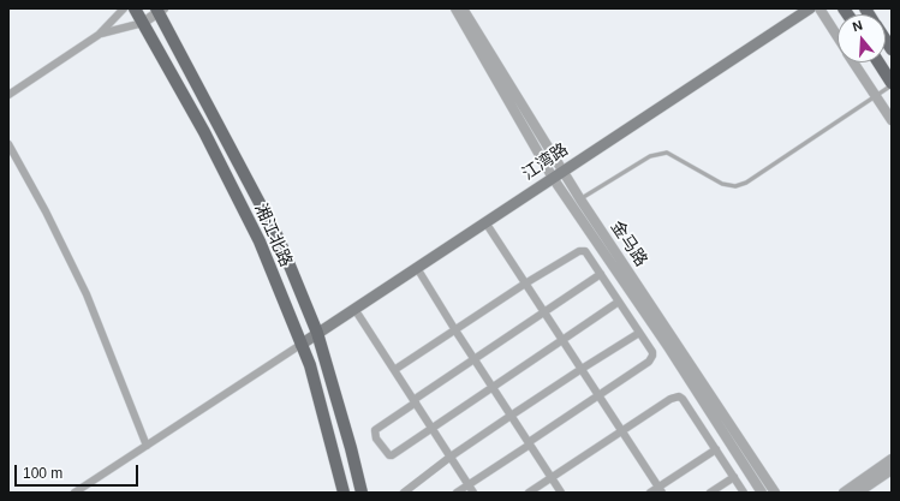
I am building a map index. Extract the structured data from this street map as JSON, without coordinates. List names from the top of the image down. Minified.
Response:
{"streets":{"main road":["江湾路","湘江北路"],"street":["金马路"]},"crossings":[["江湾路","湘江北路"],["江湾路","金马路"]],"scale_bar":"100 m","north":"top"}
